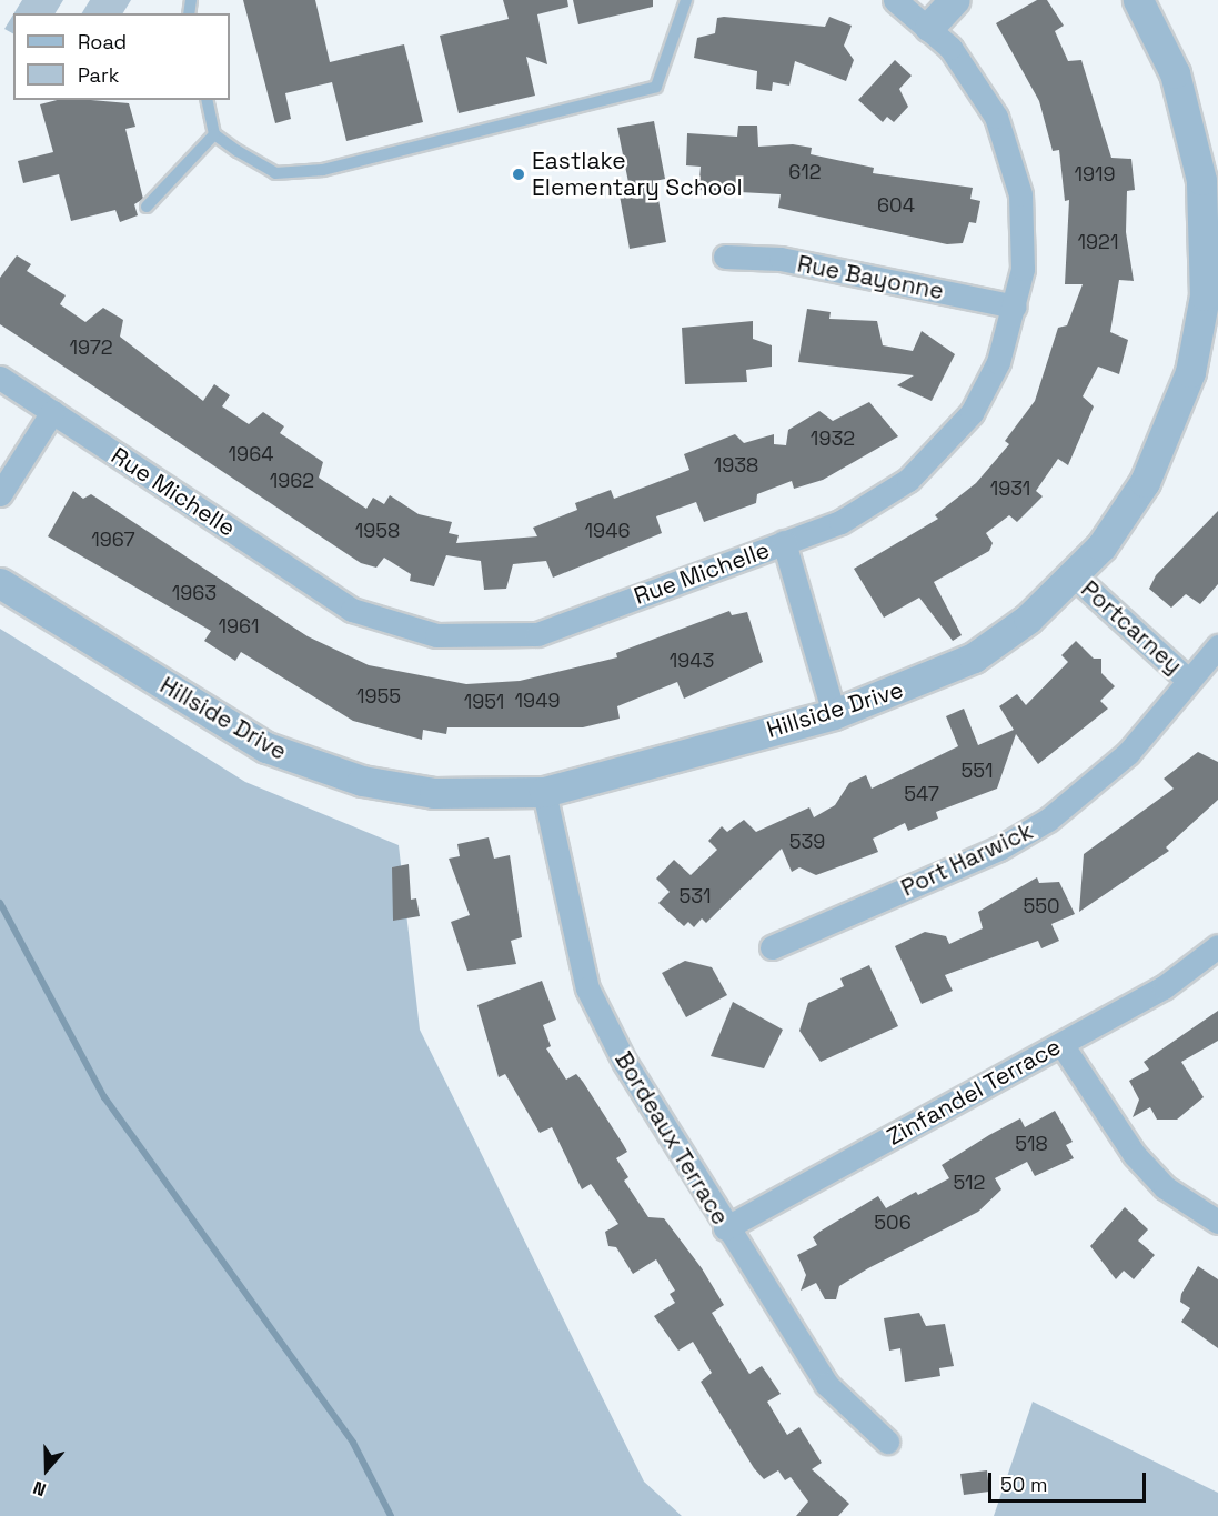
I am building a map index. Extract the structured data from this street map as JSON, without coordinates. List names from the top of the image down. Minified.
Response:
{"streets":{"street":["Rue Bayonne","Rue Michelle","Portcarney","Hillside Drive","Port Harwick","Zinfandel Terrace","Bordeaux Terrace"]},"crossings":[["Rue Bayonne","Rue Michelle"],["Portcarney","Hillside Drive"],["Portcarney","Port Harwick"],["Hillside Drive","Bordeaux Terrace"],["Zinfandel Terrace","Bordeaux Terrace"]],"places":["Eastlake Elementary School"],"house_numbers":["612","1919","604","1921","1972","1932","1964","1938","1962","1931","1958","1946","1967","1963","1961","1943","1955","1949","1951","551","547","539","531","550","518","512","506"],"legend":["Road","Park"],"scale_bar":"50 m","north":"bottom"}
